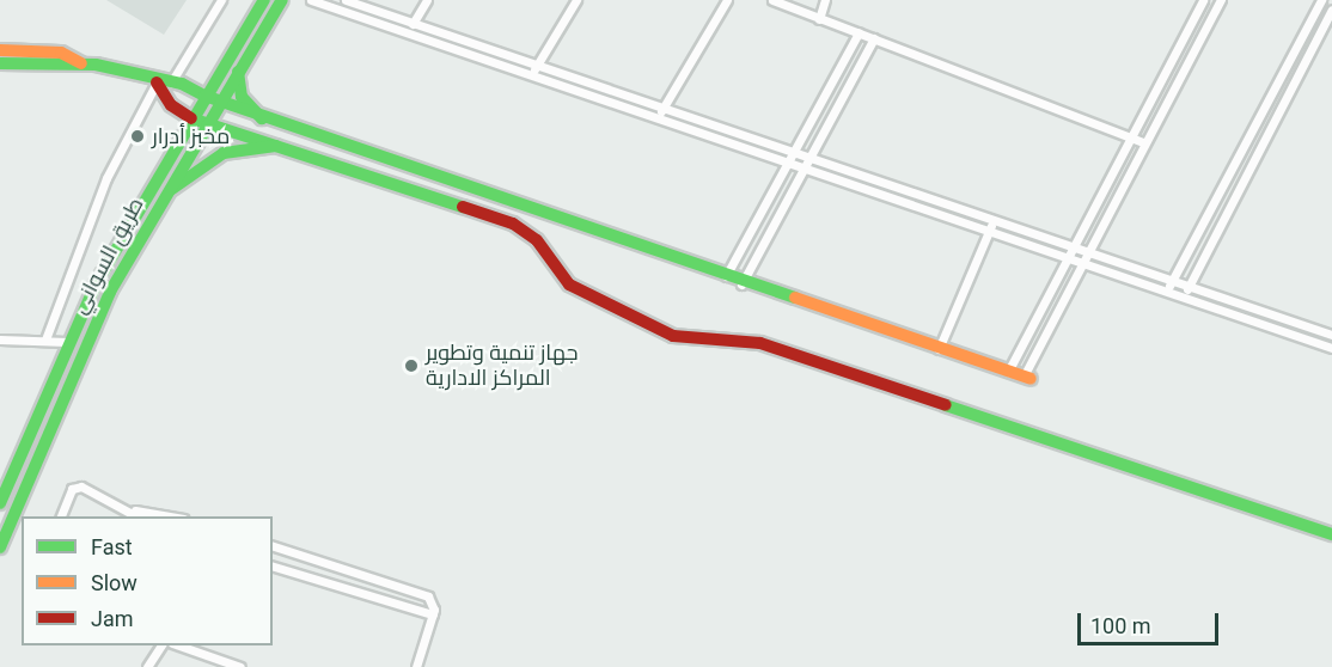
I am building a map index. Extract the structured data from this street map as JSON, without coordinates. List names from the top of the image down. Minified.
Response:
{"streets":{"main road":["طريق السواني"]},"places":["مخبز أدرار","جهاز تنمية وتطوير المراكز الادارية"],"legend":["Fast","Slow","Jam"],"scale_bar":"100 m"}
